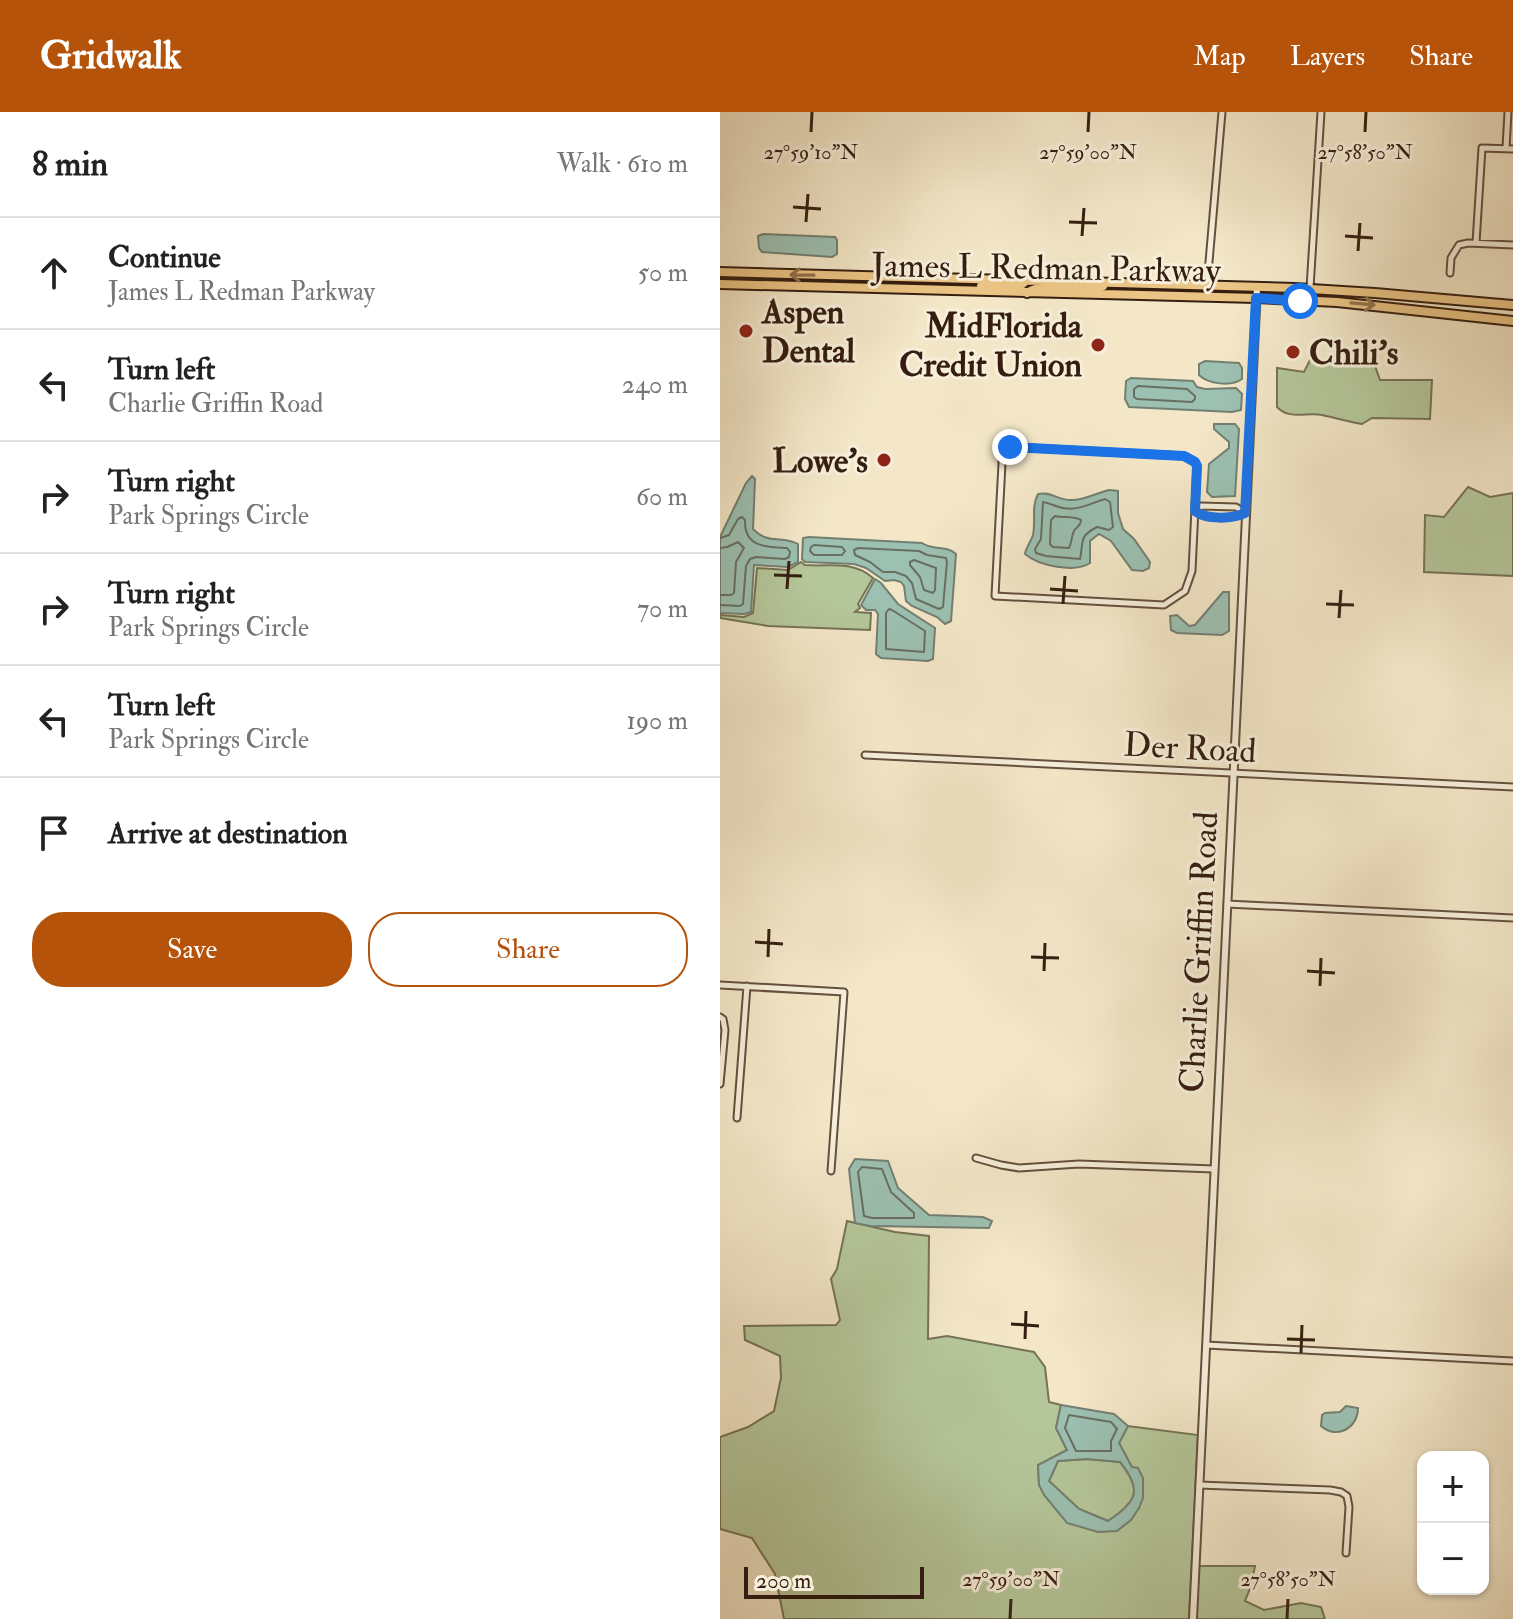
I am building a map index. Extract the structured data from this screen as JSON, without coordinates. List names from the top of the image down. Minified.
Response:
{"streets":{"main road":["James L Redman Parkway"],"street":["Der Road","Charlie Griffin Road"]},"crossings":[["James L Redman Parkway","Charlie Griffin Road"],["Der Road","Charlie Griffin Road"]],"places":["Aspen Dental","MidFlorida Credit Union","Chili's","Lowe's"],"scale_bar":"200 m","page":{"header":"Gridwalk","nav":["Map","Layers","Share"],"heading":["8 min","Walk · 610 m"],"list":[["Continue","James L Redman Parkway","50 m"],["Turn left","Charlie Griffin Road","240 m"],["Turn right","Park Springs Circle","60 m"],["Turn right","Park Springs Circle","70 m"],["Turn left","Park Springs Circle","190 m"],"Arrive at destination"],"buttons":["Save","Share"],"map_buttons":["+","−"],"scale":"200 m"},"coordinates":["27°59'10\"N","27°59'00\"N","27°58'50\"N"]}
